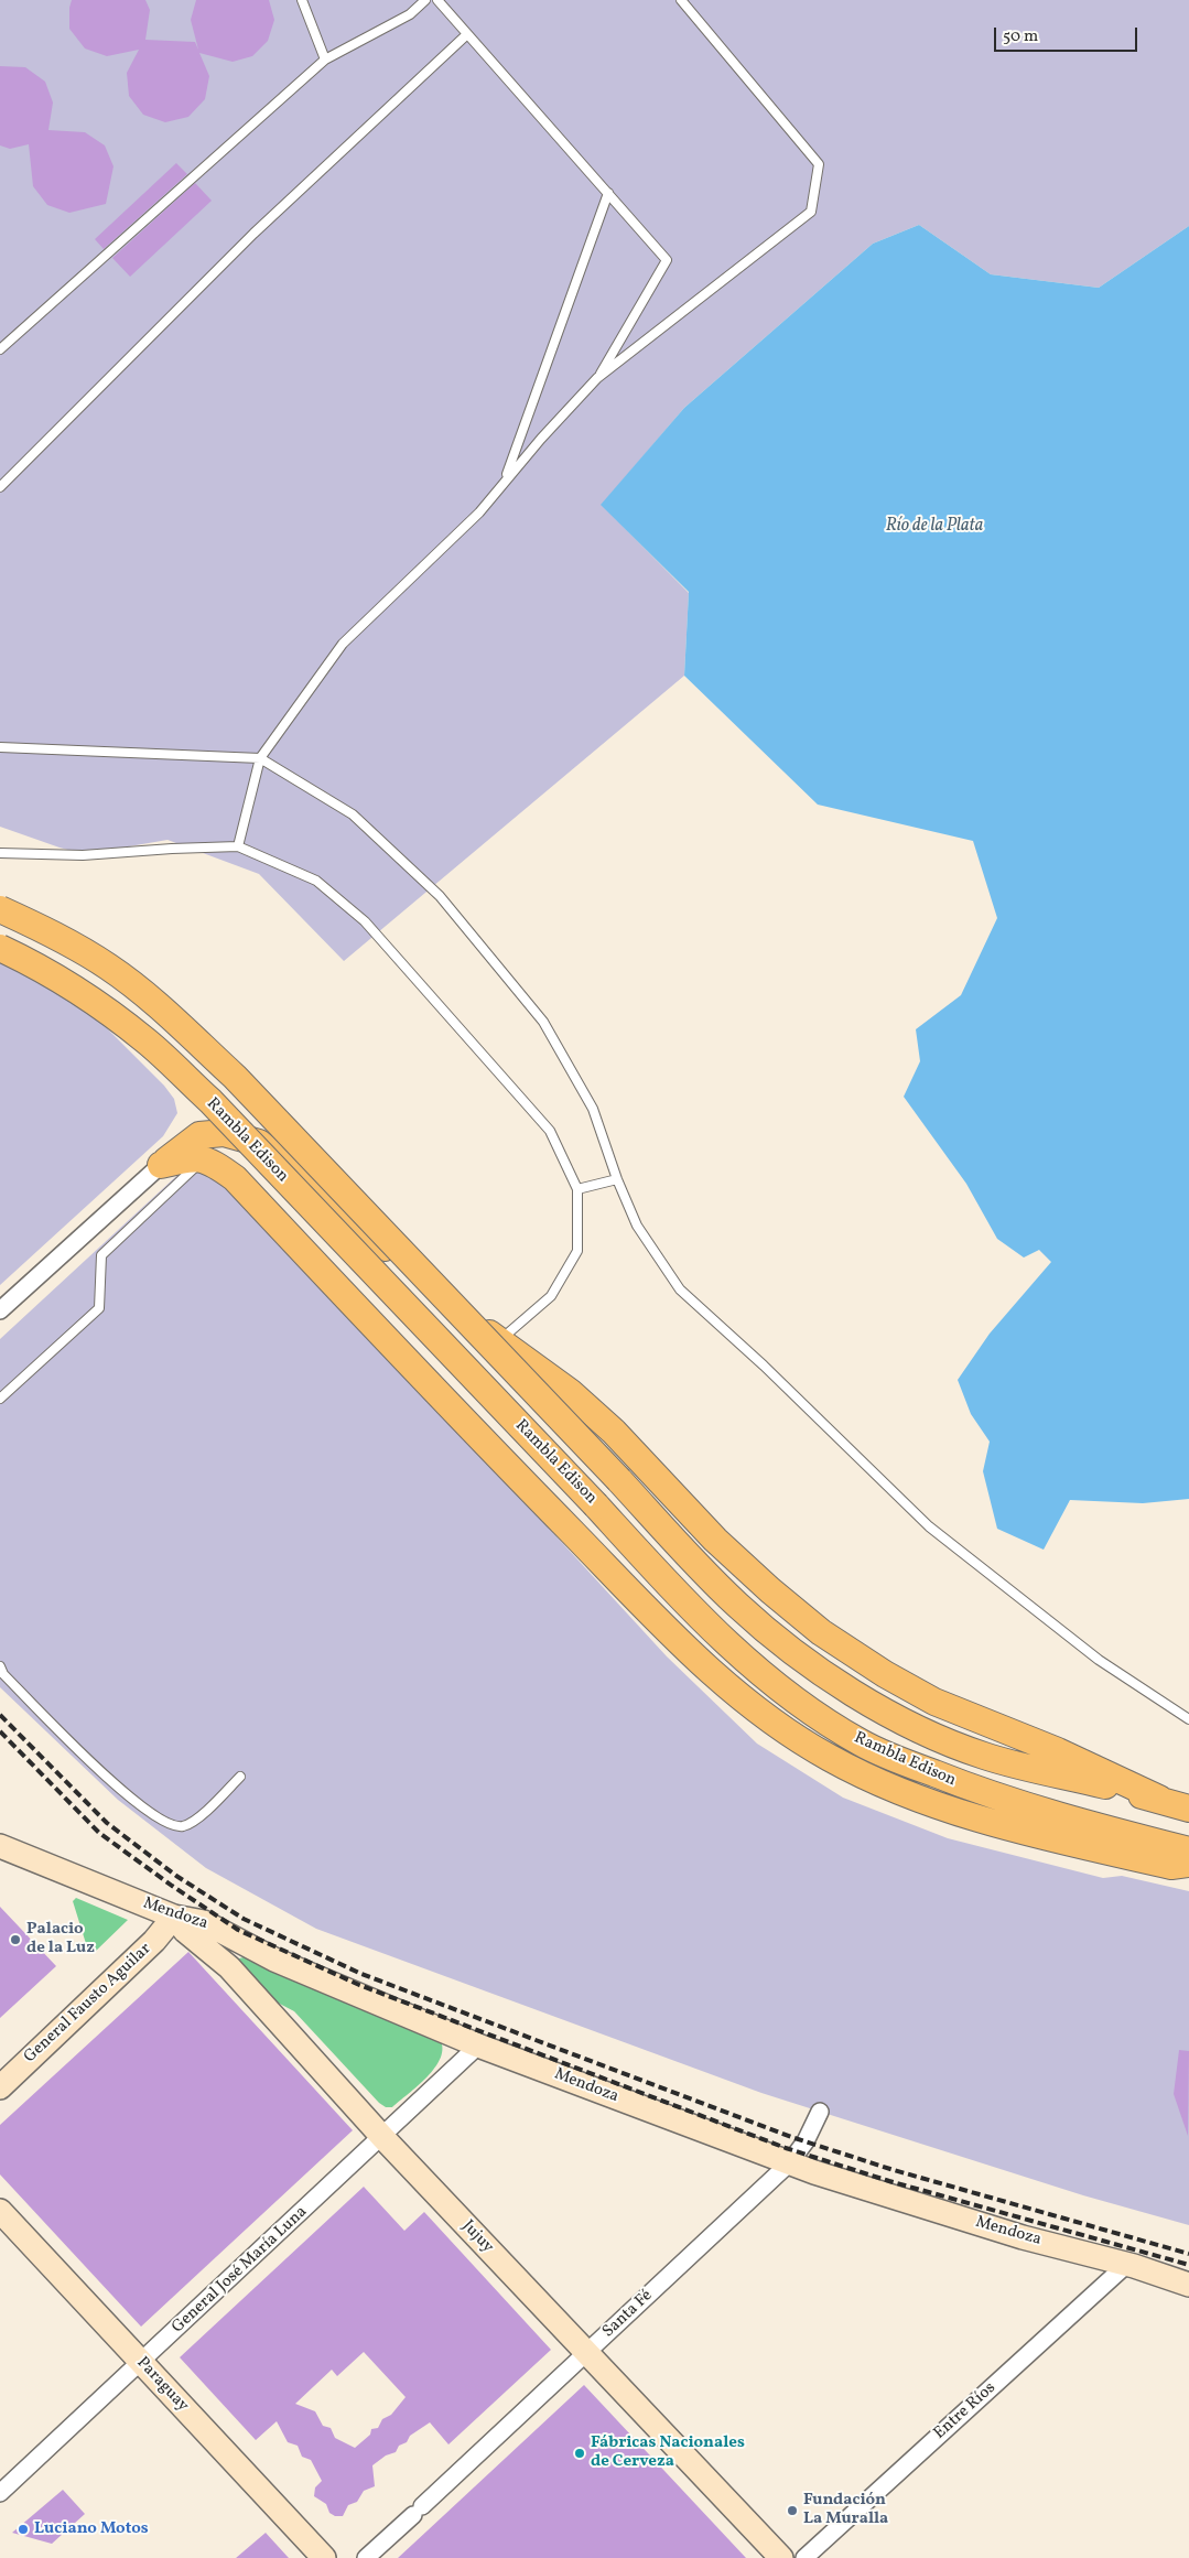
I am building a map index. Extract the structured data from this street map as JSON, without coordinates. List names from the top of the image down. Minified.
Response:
{"streets":{"main road":["Rambla Edison"],"street":["Mendoza","General Fausto Aguilar","Jujuy","General José María Luna","Santa Fé","Paraguay","Entre Ríos"]},"crossings":[["Mendoza","General Fausto Aguilar"],["Mendoza","Jujuy"],["Mendoza","General José María Luna"],["Mendoza","Santa Fé"],["Mendoza","Entre Ríos"],["General Fausto Aguilar","Jujuy"],["Jujuy","General José María Luna"],["Jujuy","Santa Fé"],["General José María Luna","Paraguay"]],"water":["Río de la Plata"],"places":["Palacio de la Luz","Fábricas Nacionales de Cerveza","Fundación La Muralla","Luciano Motos"],"scale_bar":"50 m"}
